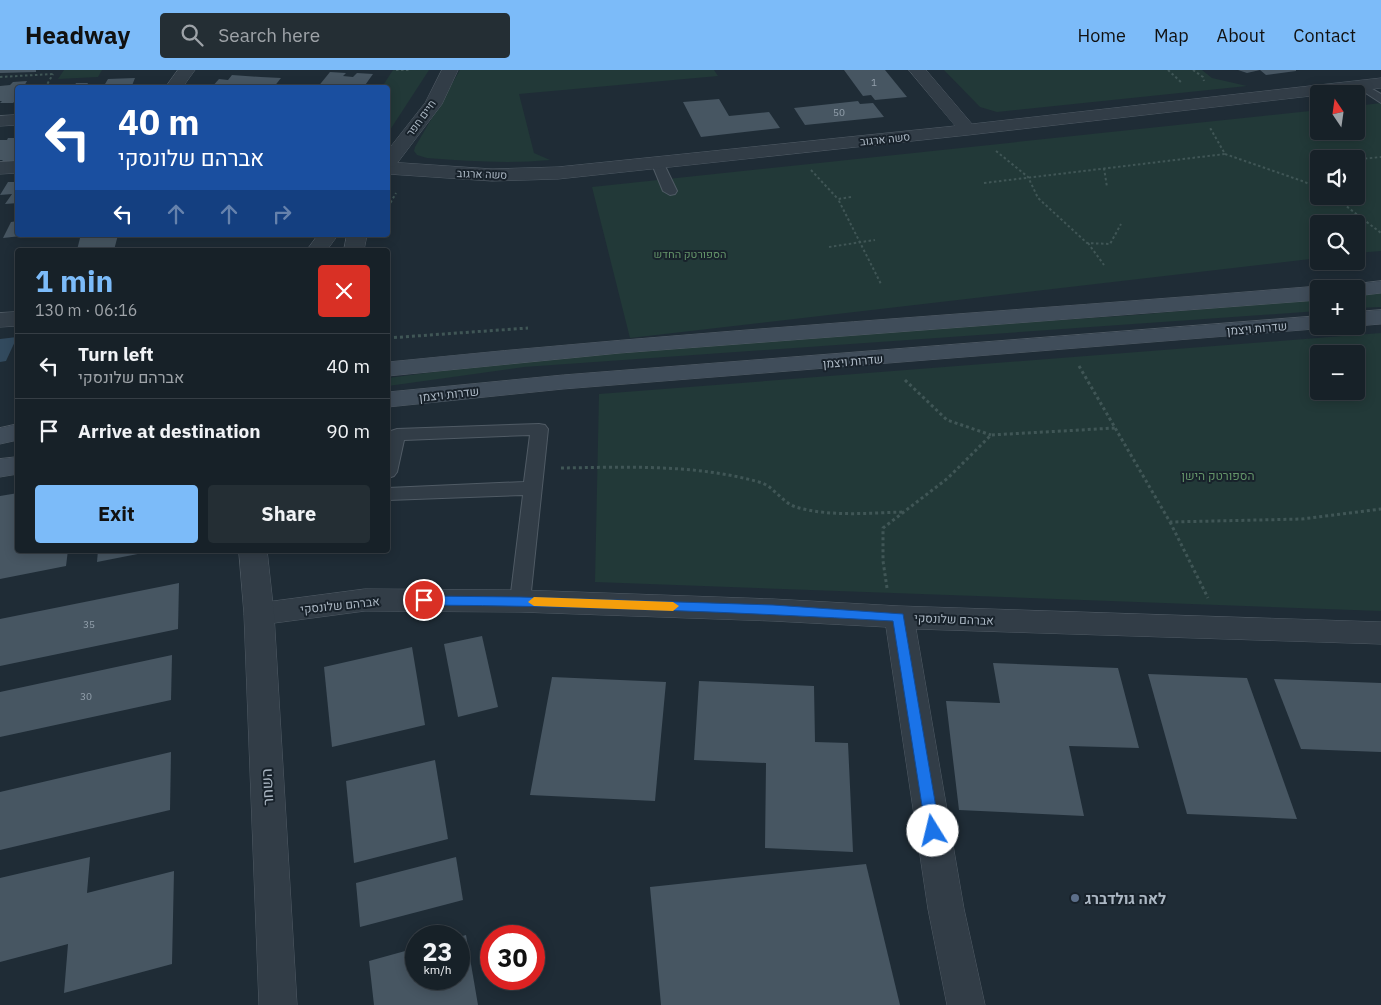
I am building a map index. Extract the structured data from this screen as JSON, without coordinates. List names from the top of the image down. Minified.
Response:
{"streets":{"main road":["שדרות ויצמן"],"street":["חיים חפר","סשה ארגוב","אברהם שלונסקי","השחר"]},"crossings":[["אברהם שלונסקי","השחר"]],"parks":["הספורטק החדש","הספורטק הישן"],"places":["לאה גולדברג"],"house_numbers":["1","50","35","30"],"north":"top","page":{"header":"Headway","search":"Search here","nav":["Home","Map","About","Contact"],"map_buttons":["+","−"],"turn":["40 m","אברהם שלונסקי"],"heading":["1 min","130 m · 06:16"],"list":[{"name":"Turn left","note":"אברהם שלונסקי","value":"40 m"},{"name":"Arrive at destination","value":"90 m"}],"buttons":["Exit","Share"],"speed":"23 km/h","limit":"30"}}
